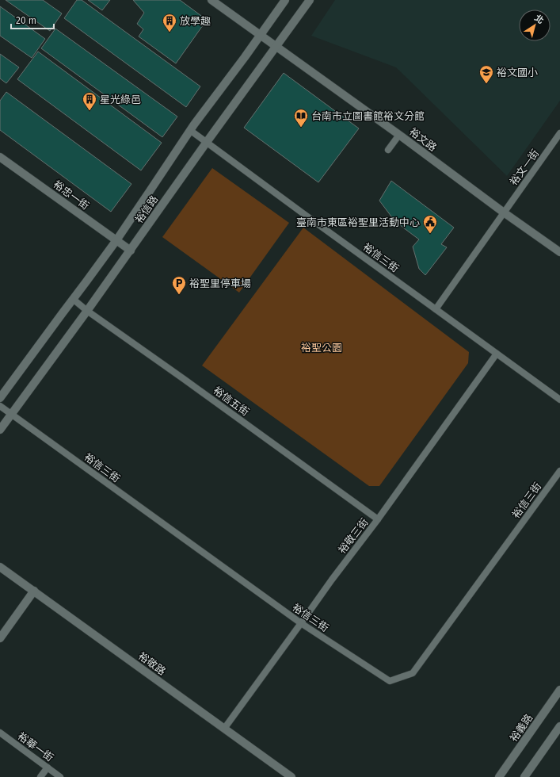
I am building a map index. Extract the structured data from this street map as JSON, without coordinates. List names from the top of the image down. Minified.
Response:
{"streets":{"street":["裕文路","裕忠一街","裕信路","裕敬路","裕義路"],"lane":["裕文一街","裕信三街","裕信五街","裕敬三街","裕華一街"]},"crossings":[["裕文路","裕文一街"],["裕文路","裕信路"],["裕文一街","裕信三街"],["裕忠一街","裕信路"],["裕信路","裕信三街"],["裕信路","裕信五街"],["裕信三街","裕敬三街"],["裕信五街","裕敬三街"],["裕敬三街","裕敬路"]],"parks":["裕聖公園"],"places":{"building":["放學趣","星光綠邑"],"school or university":["裕文國小"],"library":["台南市立圖書館裕文分館"],"public building":["臺南市東區裕聖里活動中心"],"parking":["裕聖里停車場"]},"scale_bar":"20 m","north":"top right"}
